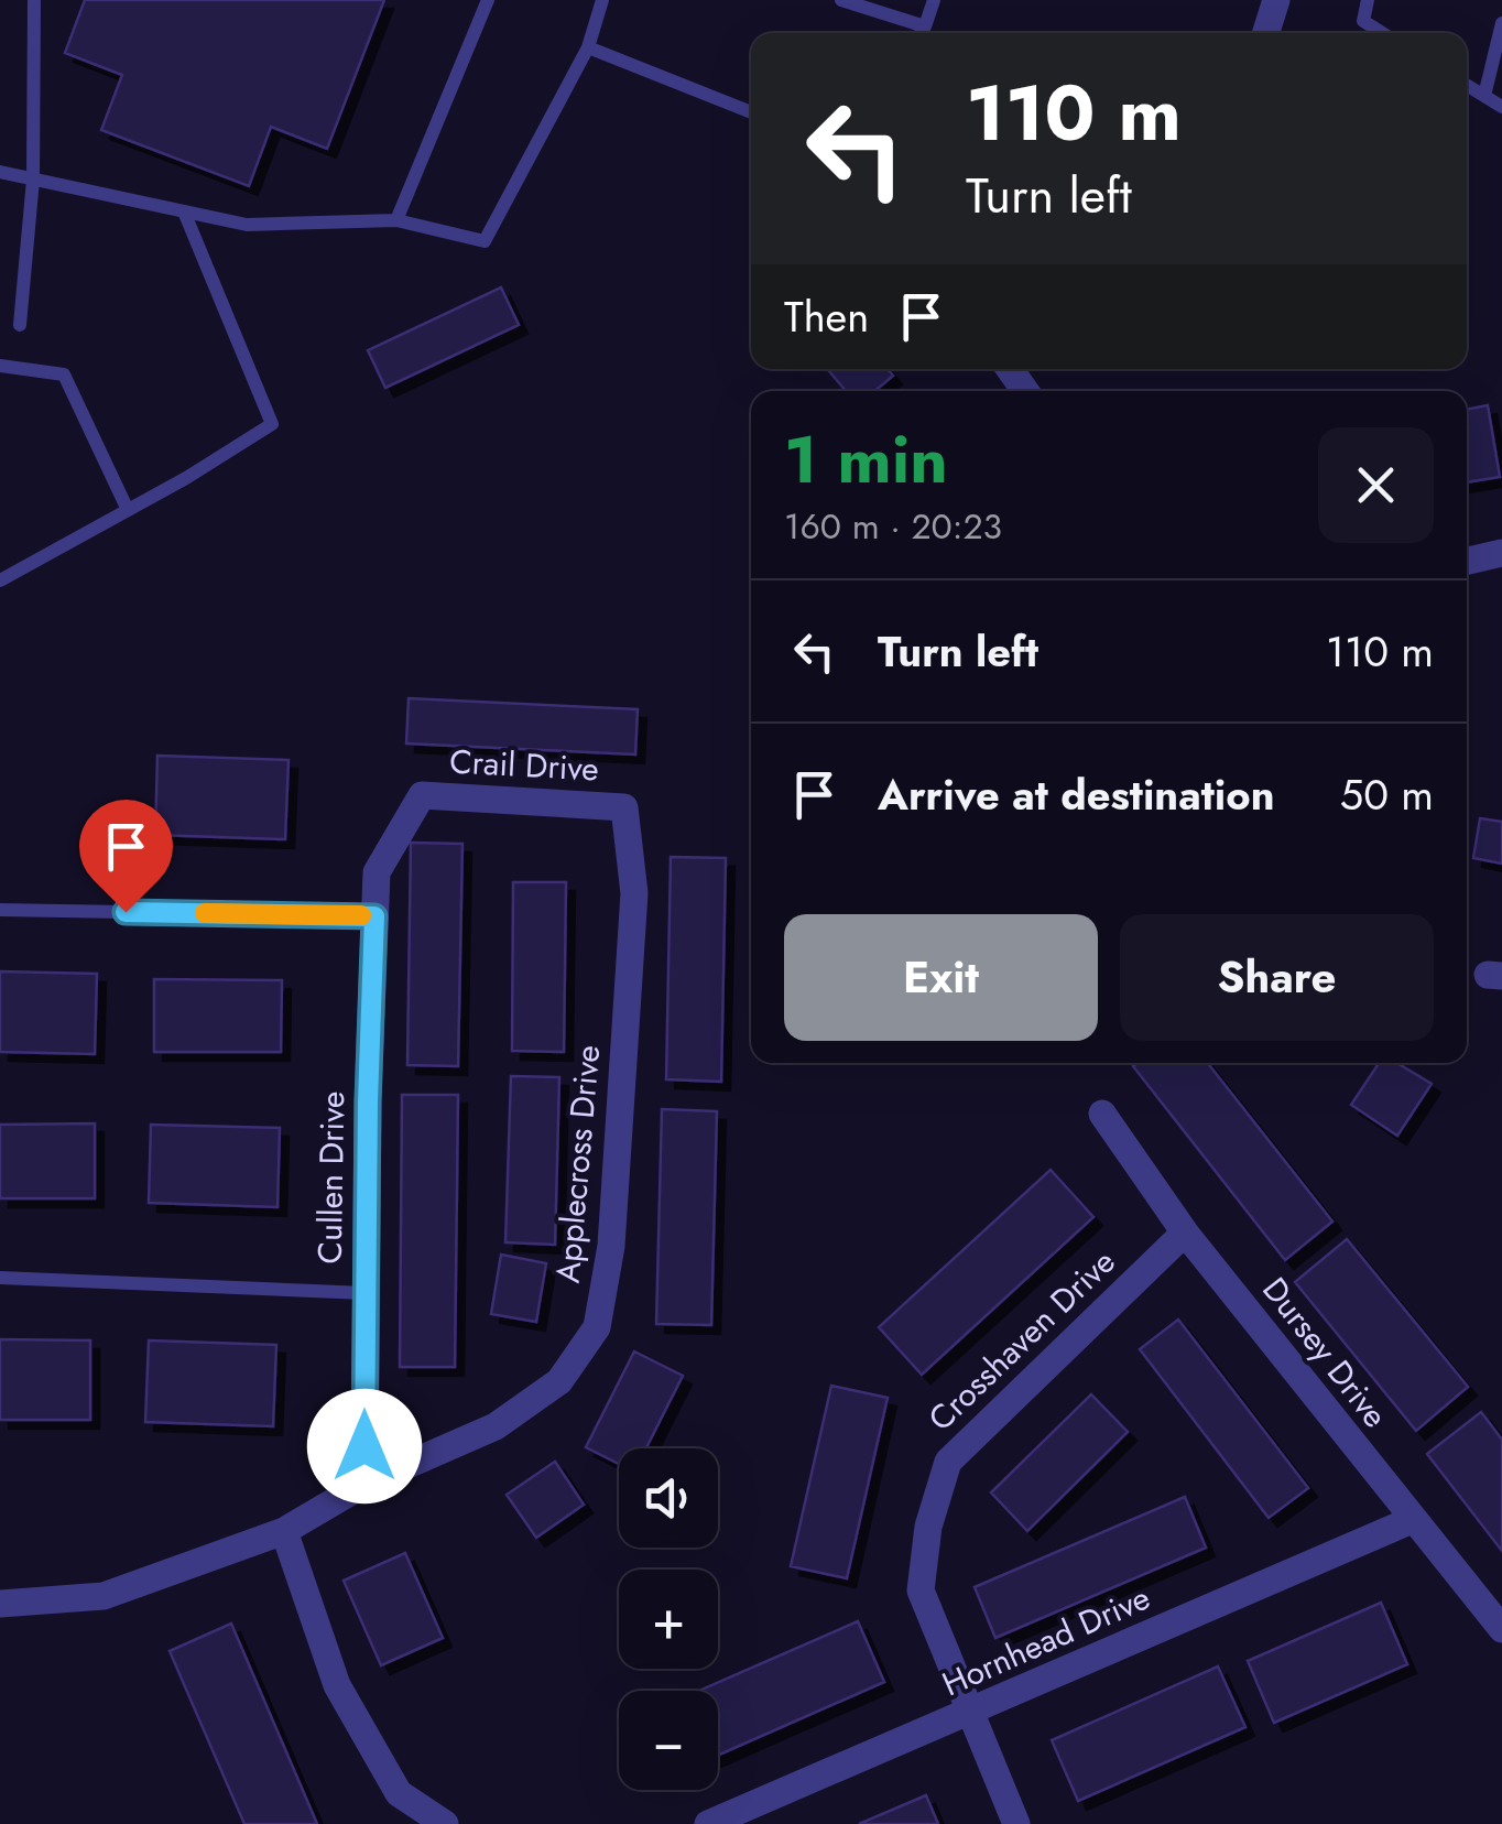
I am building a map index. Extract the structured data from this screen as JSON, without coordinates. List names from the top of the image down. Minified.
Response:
{"streets":{"street":["Crail Drive","Applecross Drive","Cullen Drive","Crosshaven Drive","Dursey Drive","Hornhead Drive"]},"crossings":[["Crail Drive","Applecross Drive"],["Crail Drive","Cullen Drive"],["Applecross Drive","Cullen Drive"],["Crosshaven Drive","Dursey Drive"],["Crosshaven Drive","Hornhead Drive"],["Dursey Drive","Hornhead Drive"]],"page":{"turn":["110 m","Turn left"],"then":"Then","heading":["1 min","160 m · 20:23"],"list":[{"name":"Turn left","value":"110 m"},{"name":"Arrive at destination","value":"50 m"}],"buttons":["Exit","Share"],"map_buttons":["+","−"]}}
